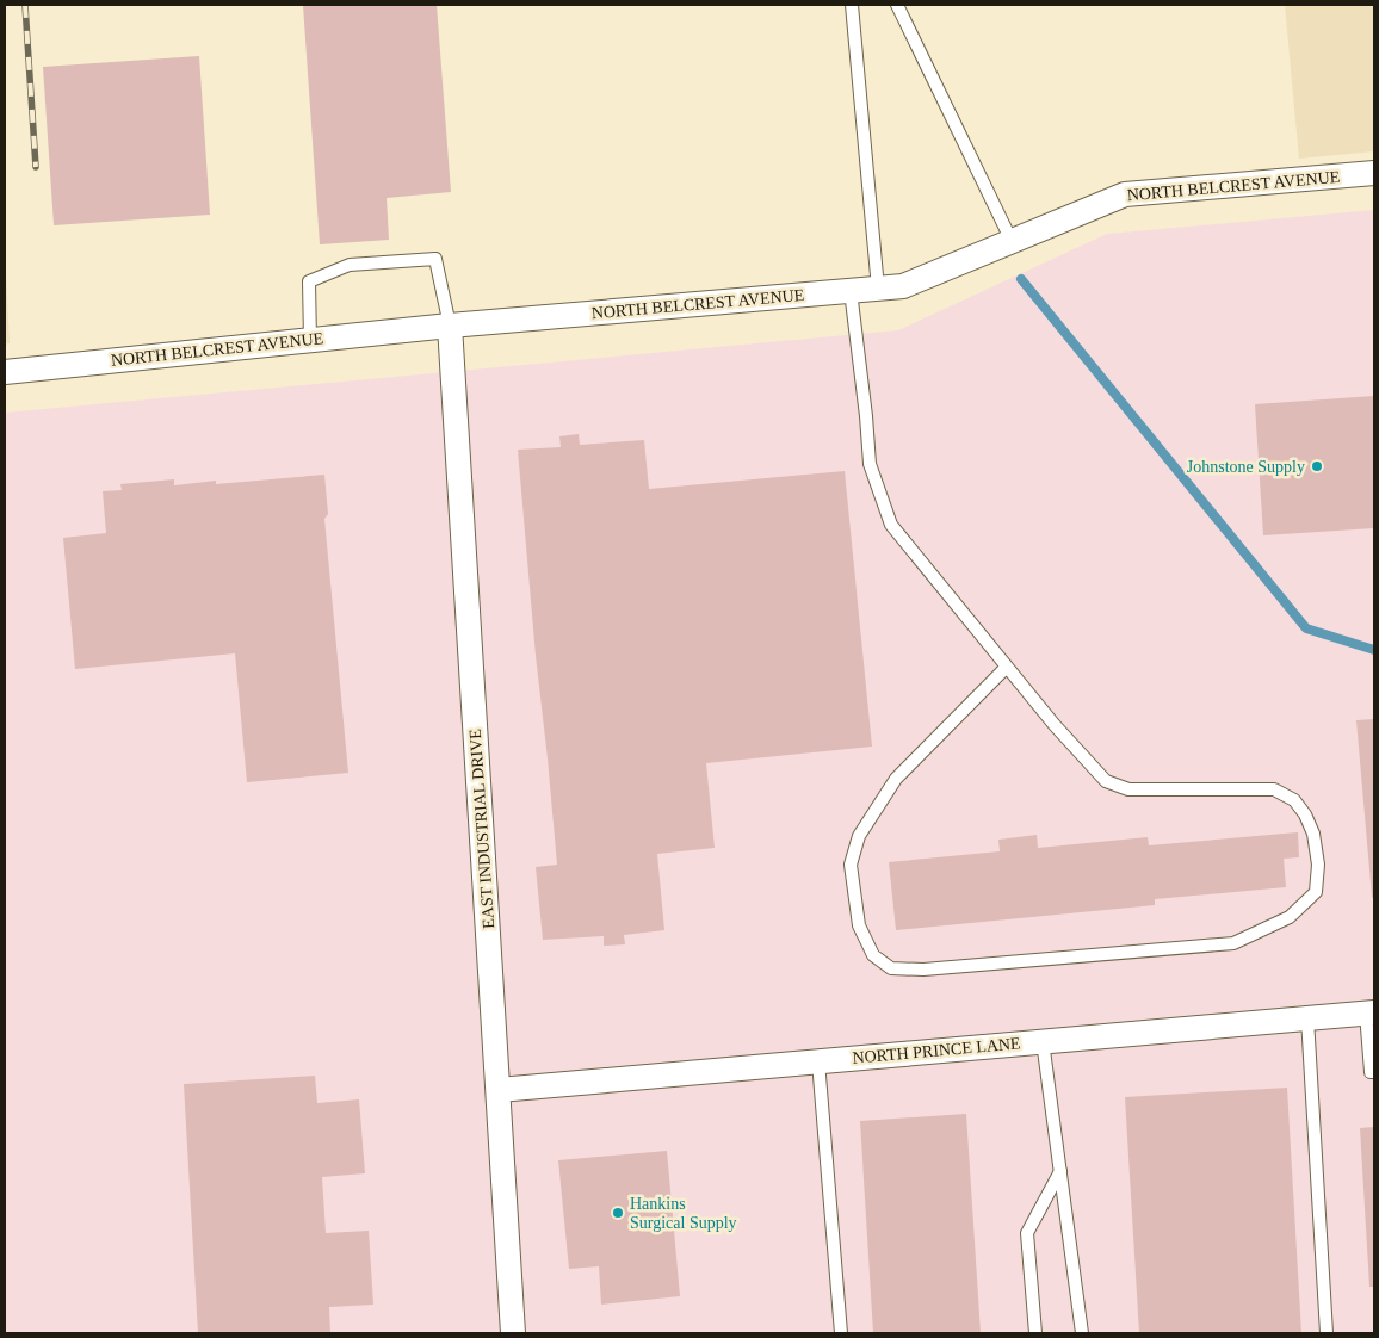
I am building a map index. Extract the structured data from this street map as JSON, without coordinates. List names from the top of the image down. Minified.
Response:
{"streets":{"street":["NORTH BELCREST AVENUE","EAST INDUSTRIAL DRIVE","NORTH PRINCE LANE"]},"crossings":[["NORTH BELCREST AVENUE","EAST INDUSTRIAL DRIVE"],["EAST INDUSTRIAL DRIVE","NORTH PRINCE LANE"]],"places":["Johnstone Supply","Hankins Surgical Supply"]}
